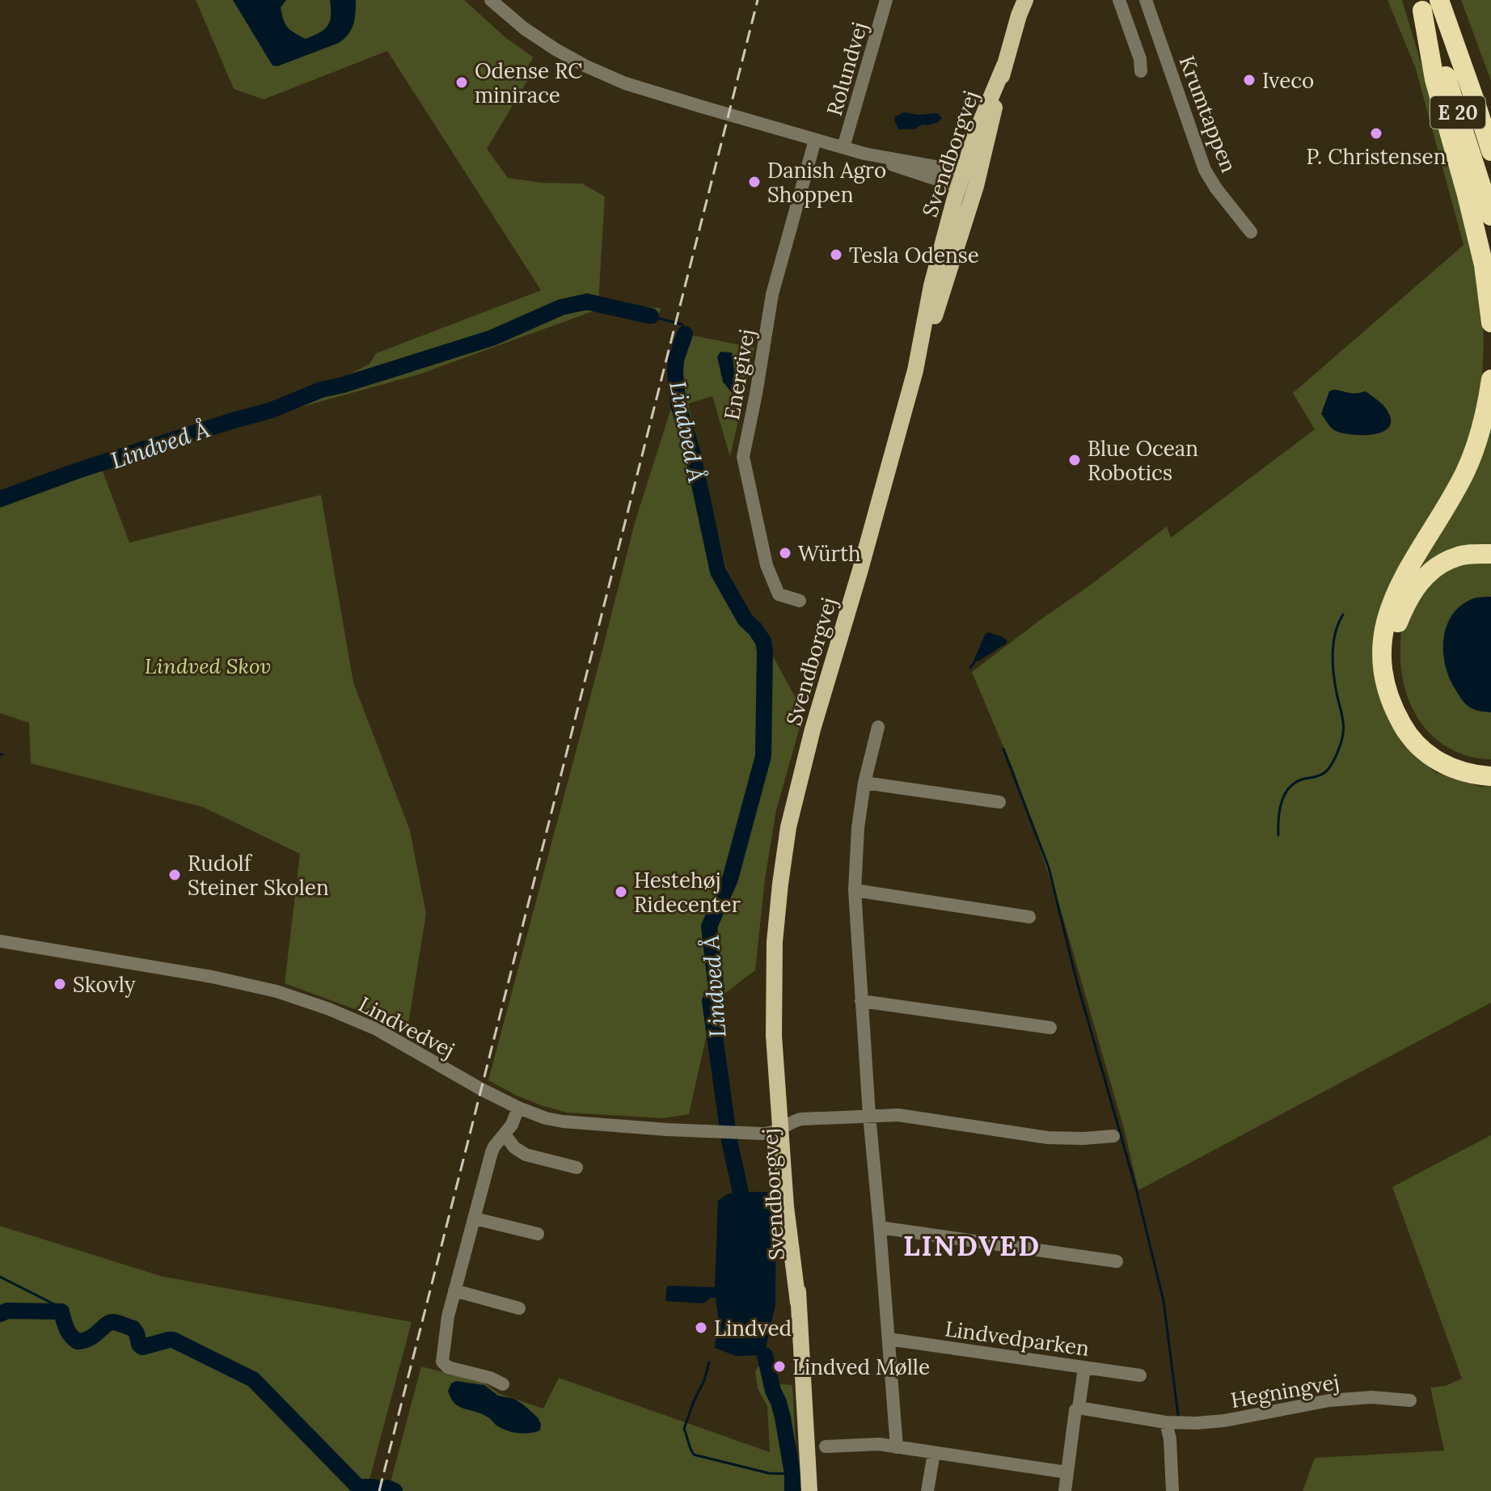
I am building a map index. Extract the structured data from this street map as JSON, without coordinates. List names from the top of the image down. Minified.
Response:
{"streets":{"highway":["E 20"],"main road":["Svendborgvej"],"street":["Rolundvej","Krumtappen","Energivej","Lindvedvej","Lindvedparken","Hegningvej"]},"crossings":[["Svendborgvej","Lindvedvej"]],"districts":["LINDVED"],"water":["Lindved Å"],"parks":["Lindved Skov"],"places":["Iveco","Odense RC minirace","P. Christensen","Danish Agro Shoppen","Tesla Odense","Blue Ocean Robotics","Würth","Rudolf Steiner Skolen","Hestehøj Ridecenter","Skovly","Lindved","Lindved Mølle"]}
